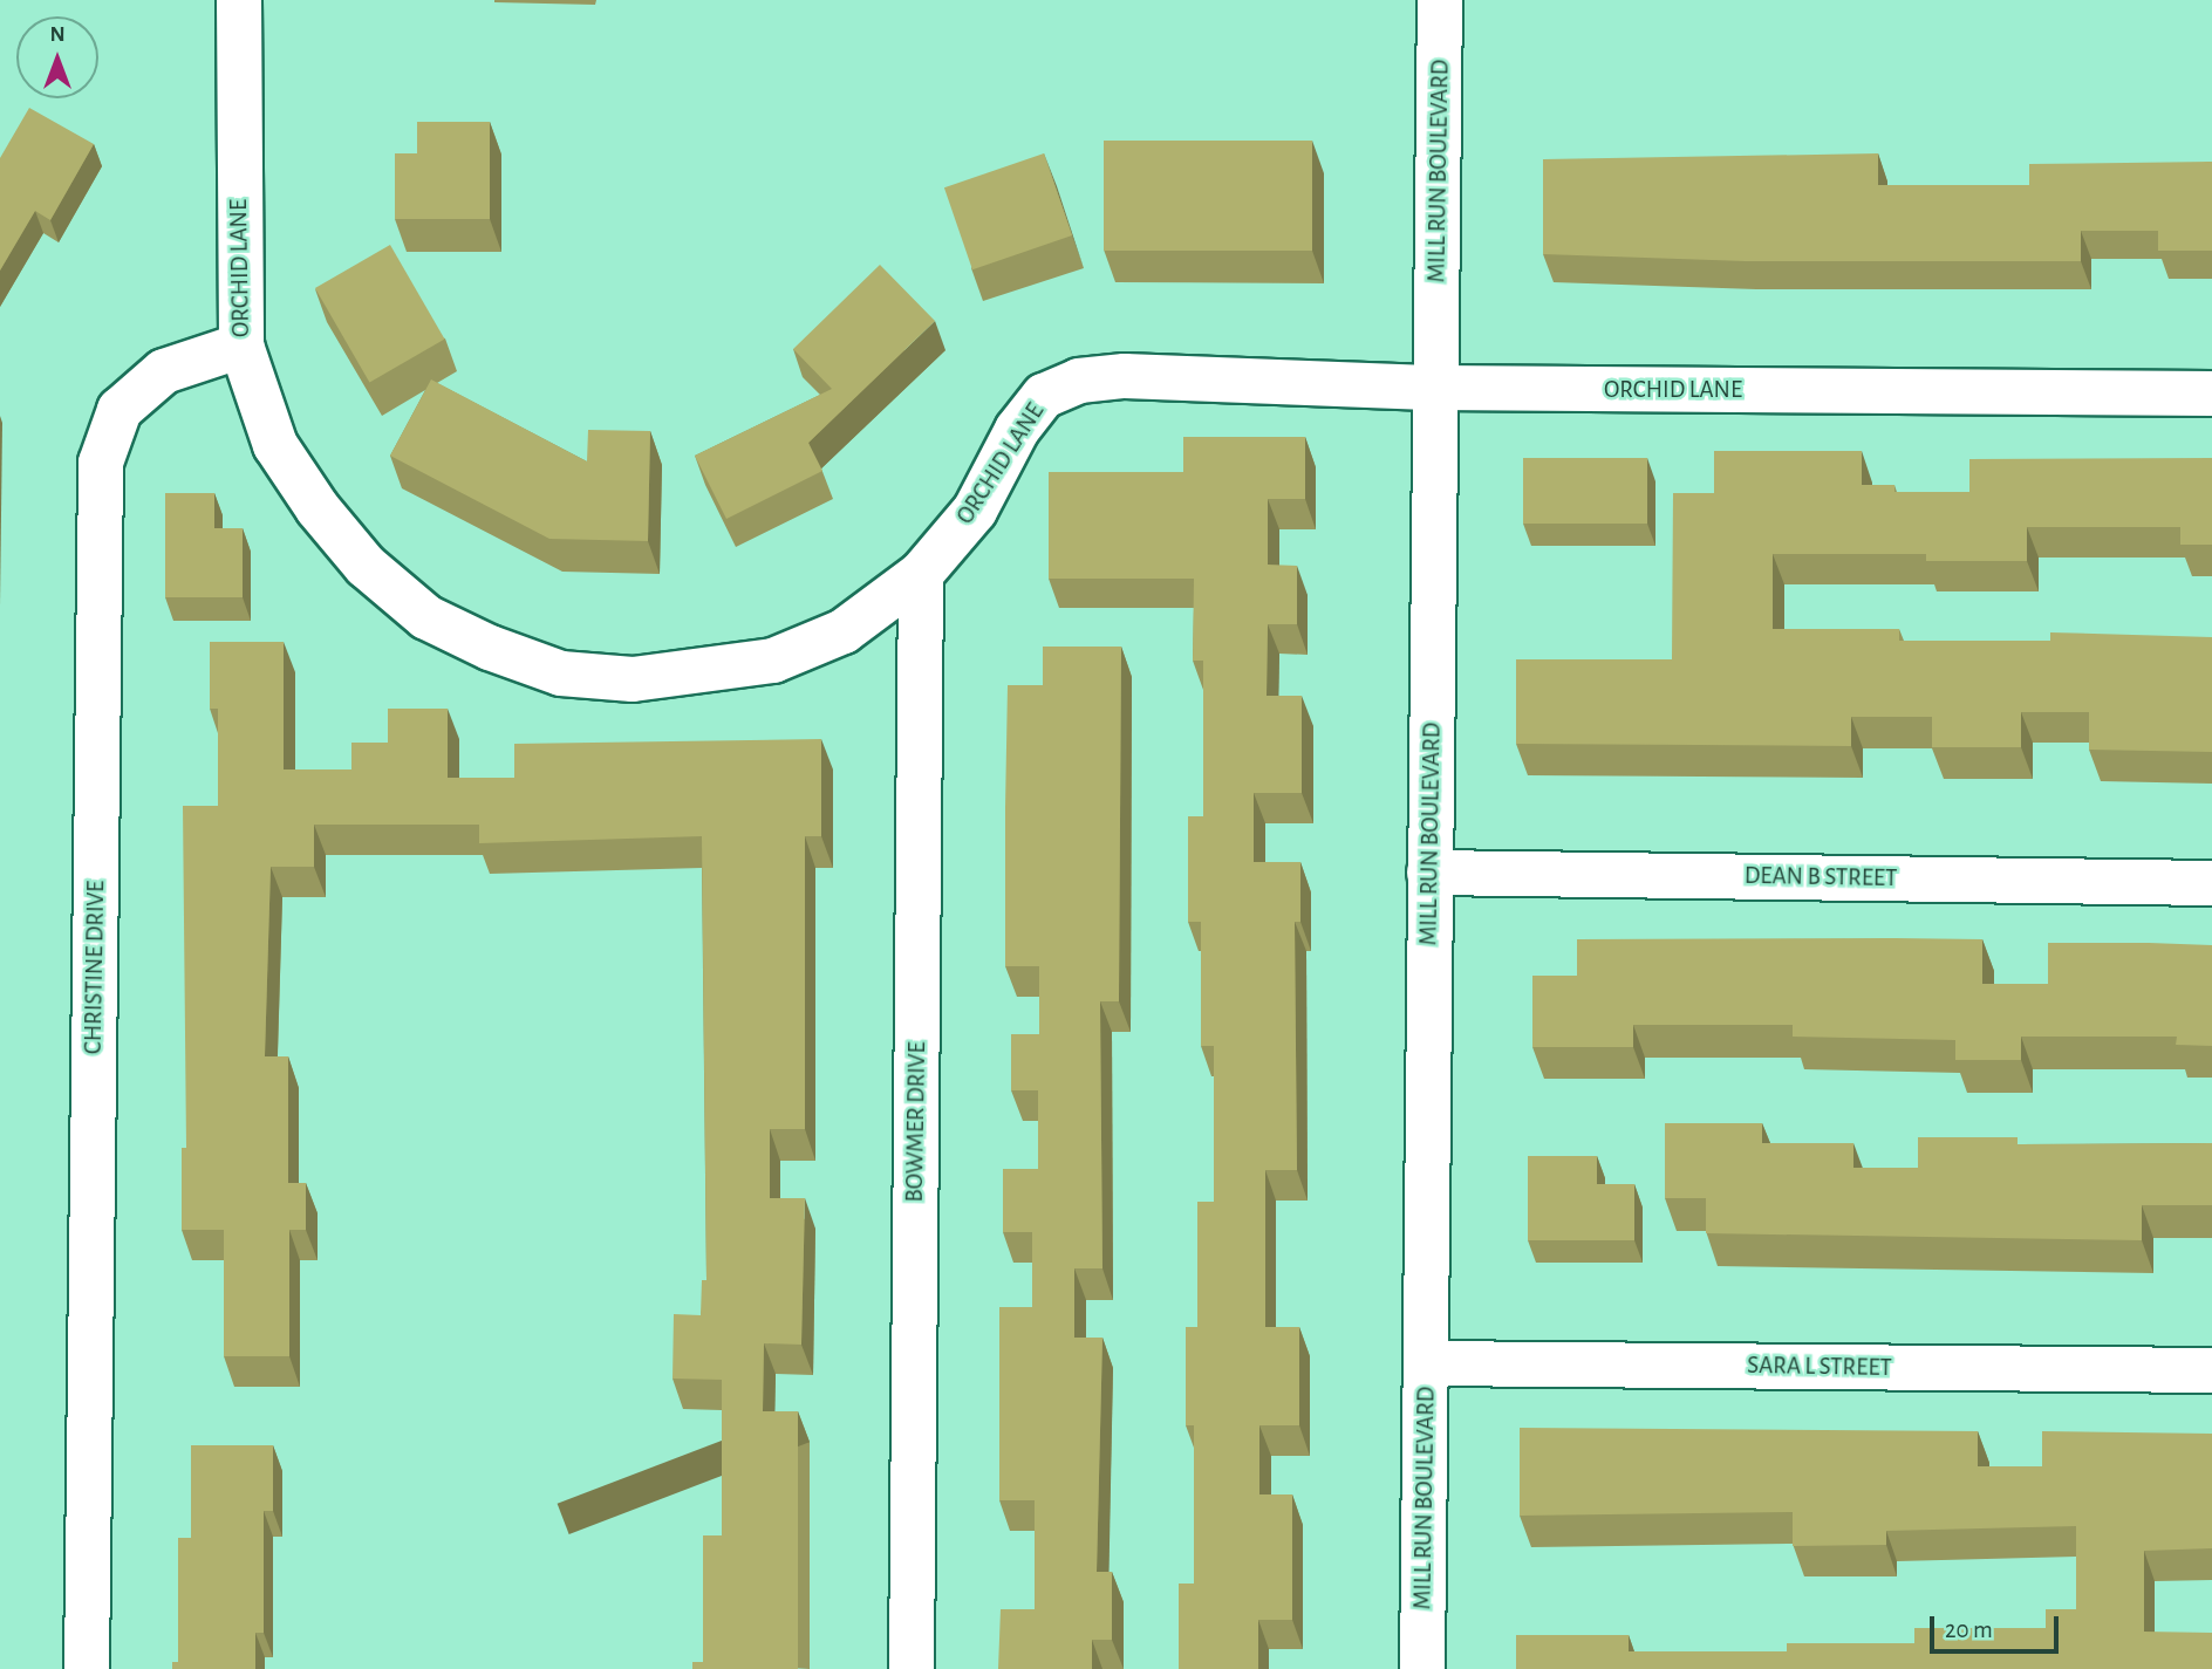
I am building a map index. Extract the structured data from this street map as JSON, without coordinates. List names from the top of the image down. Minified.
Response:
{"streets":{"street":["MILL RUN BOULEVARD","ORCHID LANE","DEAN B STREET","CHRISTINE DRIVE","BOWMER DRIVE","SARA L STREET"]},"crossings":[["MILL RUN BOULEVARD","ORCHID LANE"],["MILL RUN BOULEVARD","DEAN B STREET"],["MILL RUN BOULEVARD","SARA L STREET"],["ORCHID LANE","CHRISTINE DRIVE"],["ORCHID LANE","BOWMER DRIVE"]],"scale_bar":"20 m","north":"top"}
